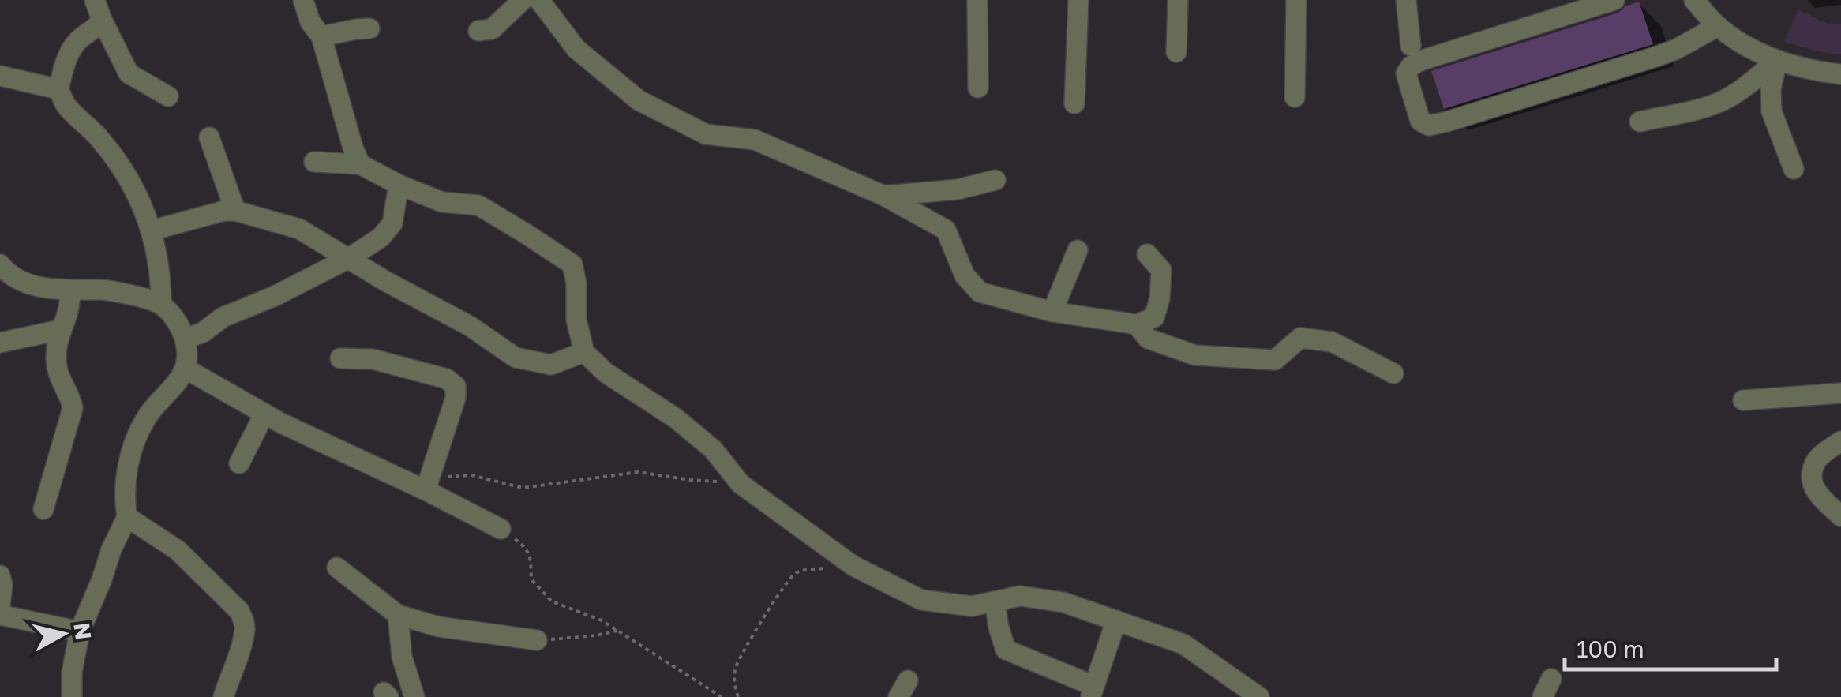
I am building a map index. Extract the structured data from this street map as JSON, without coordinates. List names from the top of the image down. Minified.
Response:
{"scale_bar":"100 m","north":"right"}
